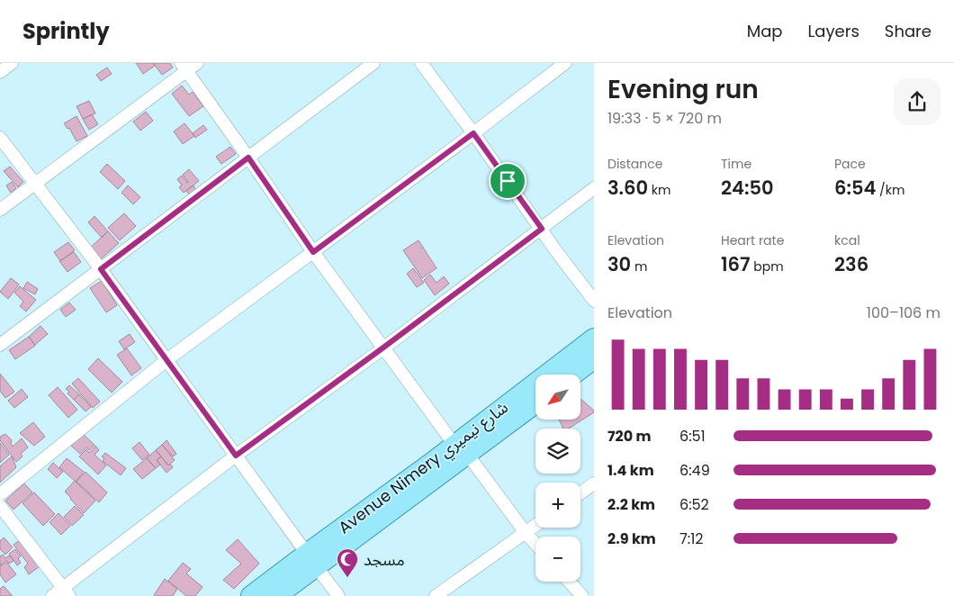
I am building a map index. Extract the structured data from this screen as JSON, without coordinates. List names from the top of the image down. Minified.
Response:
{"streets":{"main road":["Avenue Nimery شارع نيميري"]},"places":{"mosque":["مسجد"]},"north":"bottom left","page":{"header":"Sprintly","nav":["Map","Layers","Share"],"heading":["Evening run","19:33 · 5 × 720 m"],"stats":[["Distance","3.60 km"],["Time","24:50"],["Pace","6:54 /km"],["Elevation","30 m"],["Heart rate","167 bpm"],["kcal","236"]],"chart":["Elevation","100–106 m"],"map_buttons":["+","−"],"list":[{"name":"720 m","note":"6:51"},{"name":"1.4 km","note":"6:49"},{"name":"2.2 km","note":"6:52"},{"name":"2.9 km","note":"7:12"}]}}
